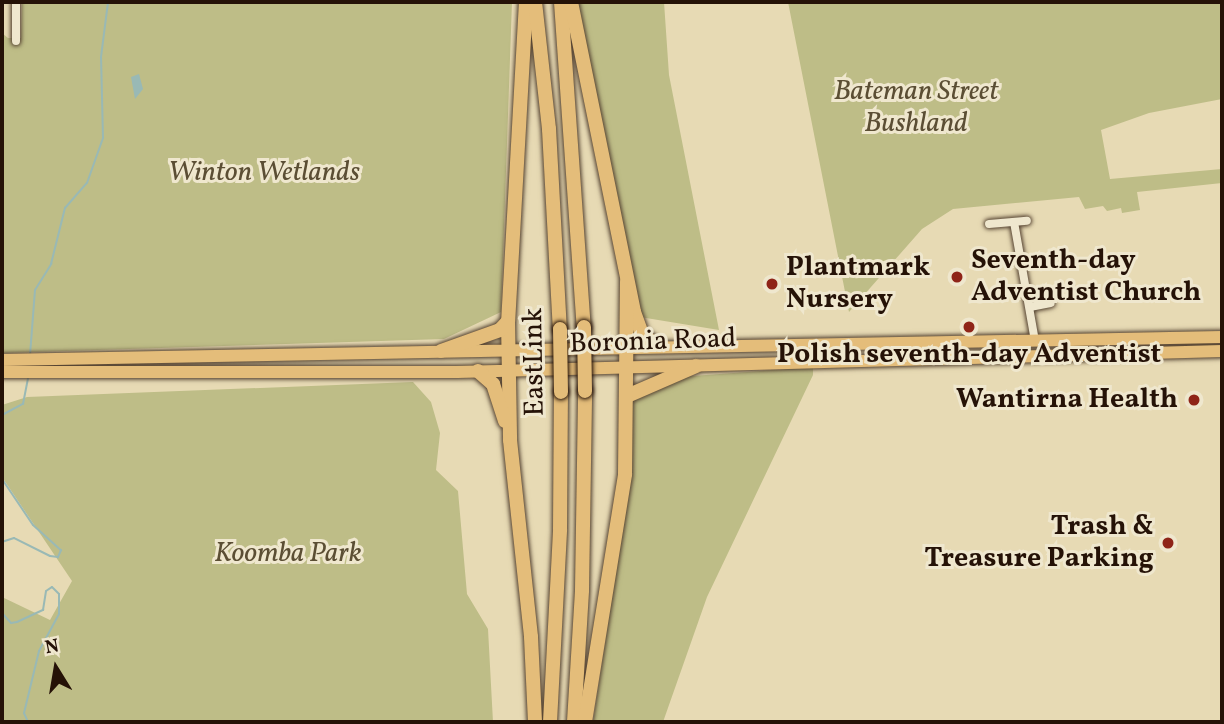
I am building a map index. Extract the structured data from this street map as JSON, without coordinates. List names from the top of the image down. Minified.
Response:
{"streets":{"highway":["EastLink"],"main road":["Boronia Road"]},"parks":["Bateman Street Bushland","Winton Wetlands","Koomba Park"],"places":["Seventh-day Adventist Church","Plantmark Nursery","Polish seventh-day Adventist","Wantirna Health","Trash & Treasure Parking"],"north":"top"}
